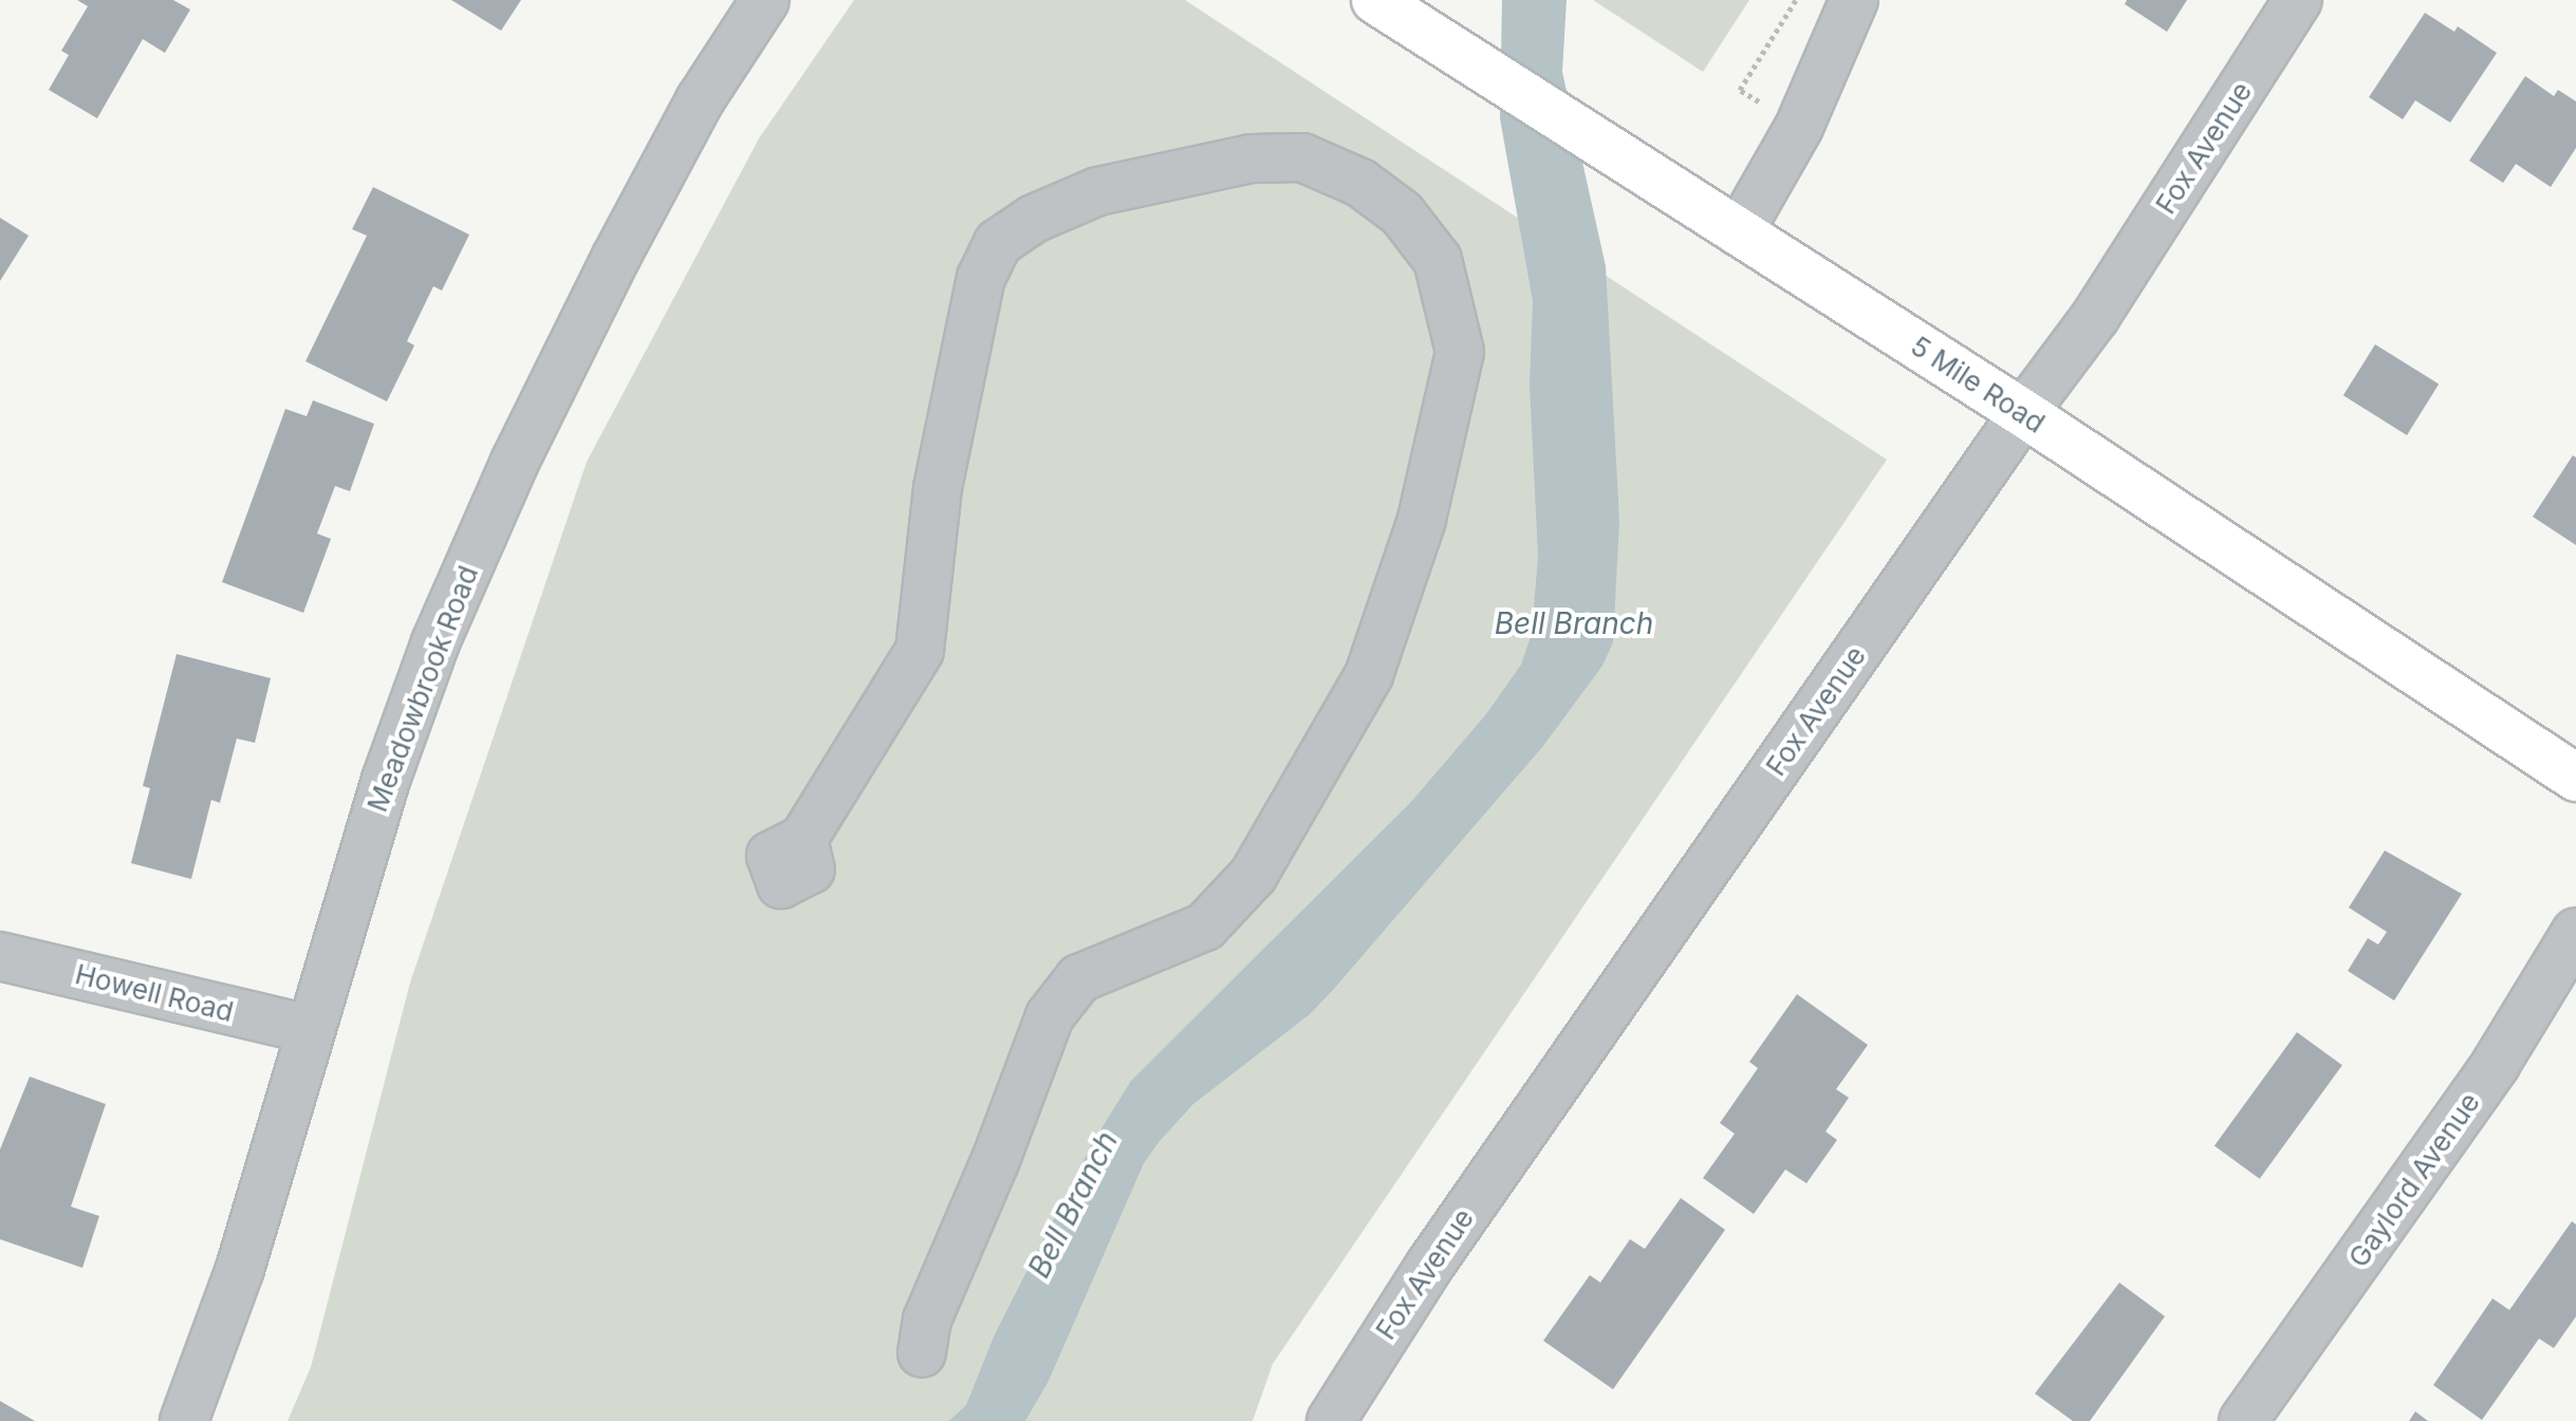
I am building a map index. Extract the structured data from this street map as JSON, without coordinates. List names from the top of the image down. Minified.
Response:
{"streets":{"main road":["5 Mile Road"],"street":["Fox Avenue","Meadowbrook Road","Howell Road","Gaylord Avenue"]},"crossings":[["Fox Avenue","5 Mile Road"],["Meadowbrook Road","Howell Road"]],"water":["Bell Branch"]}
